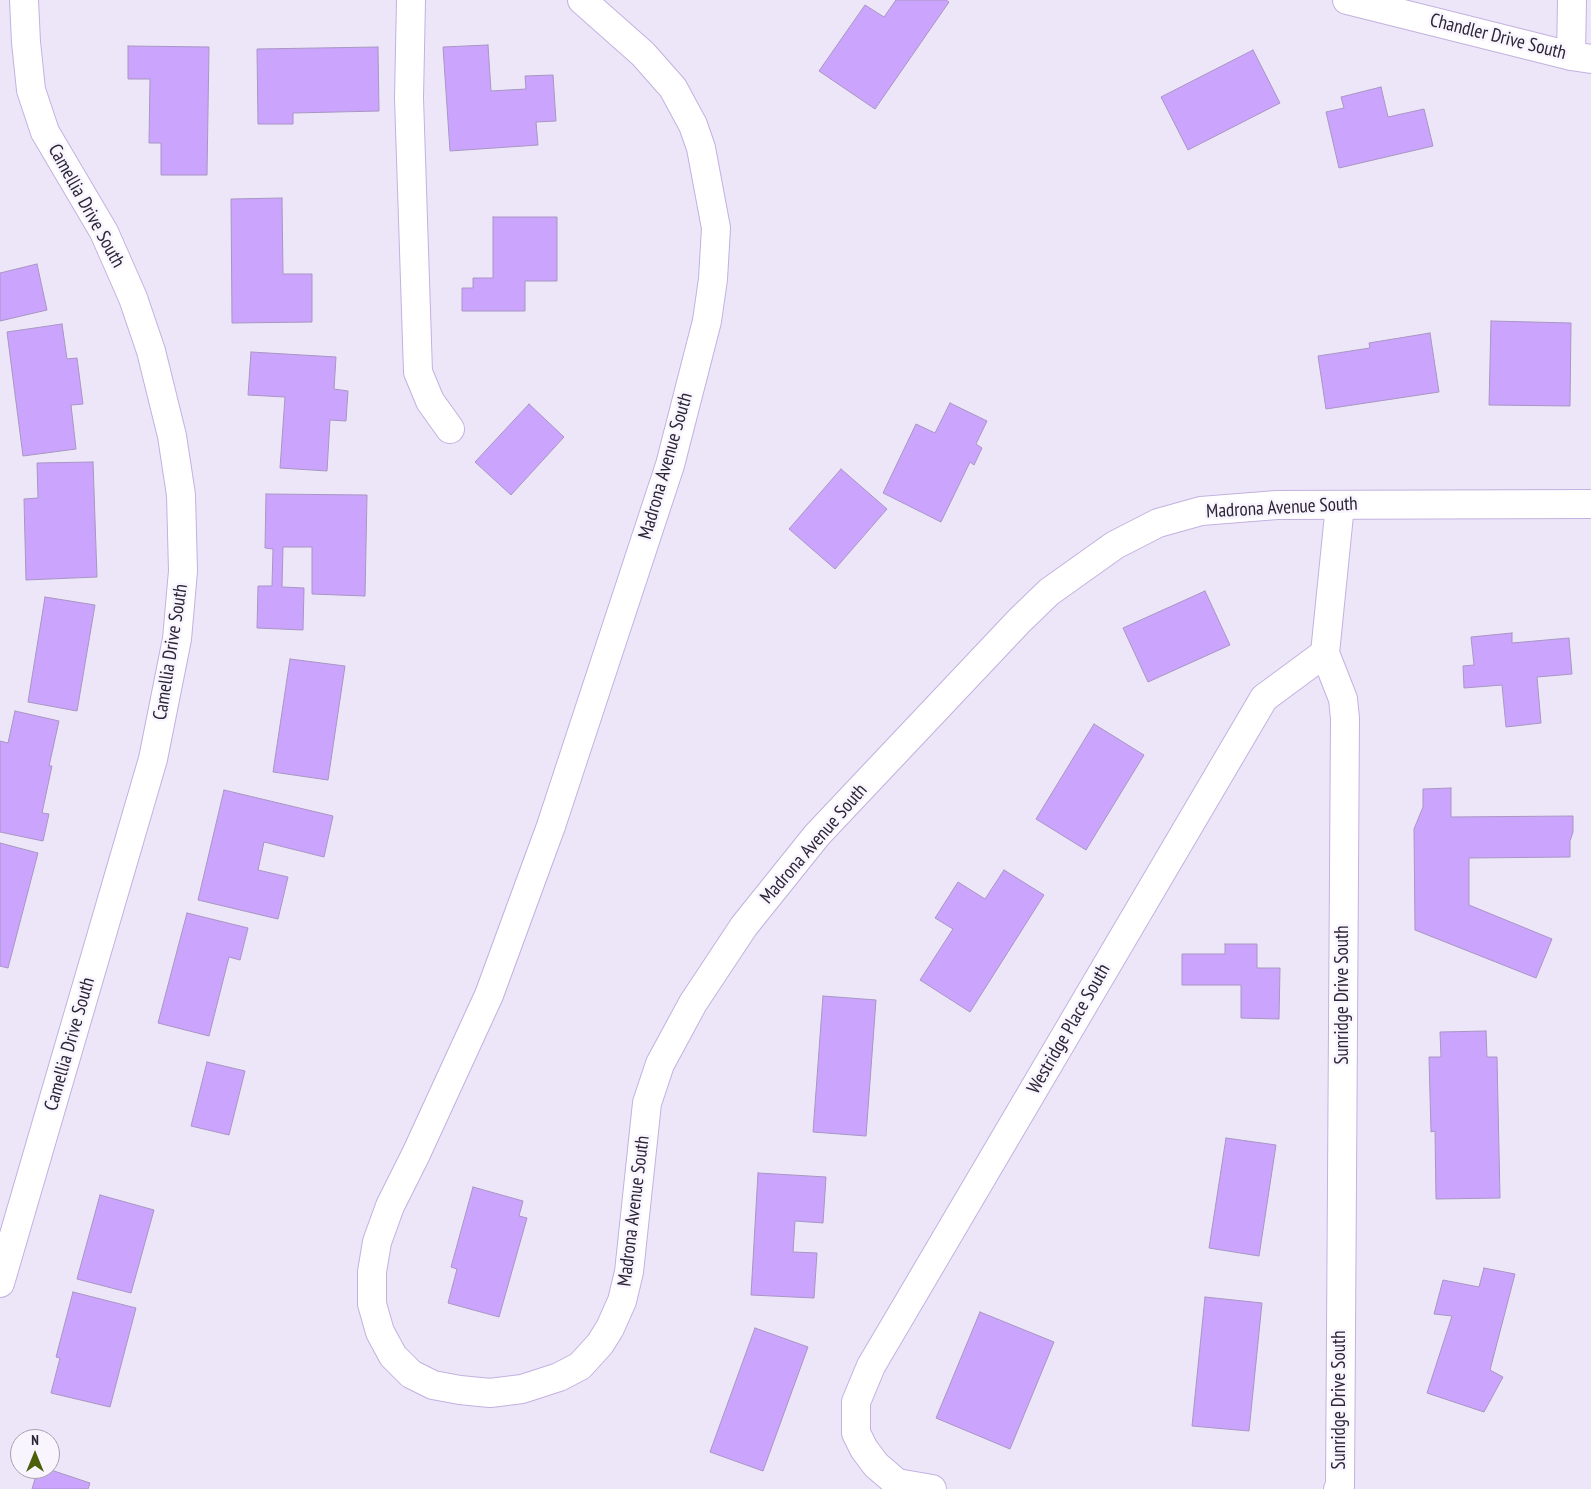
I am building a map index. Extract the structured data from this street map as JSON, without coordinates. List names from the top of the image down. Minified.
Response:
{"streets":{"street":["Chandler Drive South","Camellia Drive South","Madrona Avenue South","Sunridge Drive South","Westridge Place South"]},"crossings":[["Madrona Avenue South","Sunridge Drive South"],["Sunridge Drive South","Westridge Place South"]],"north":"top"}
